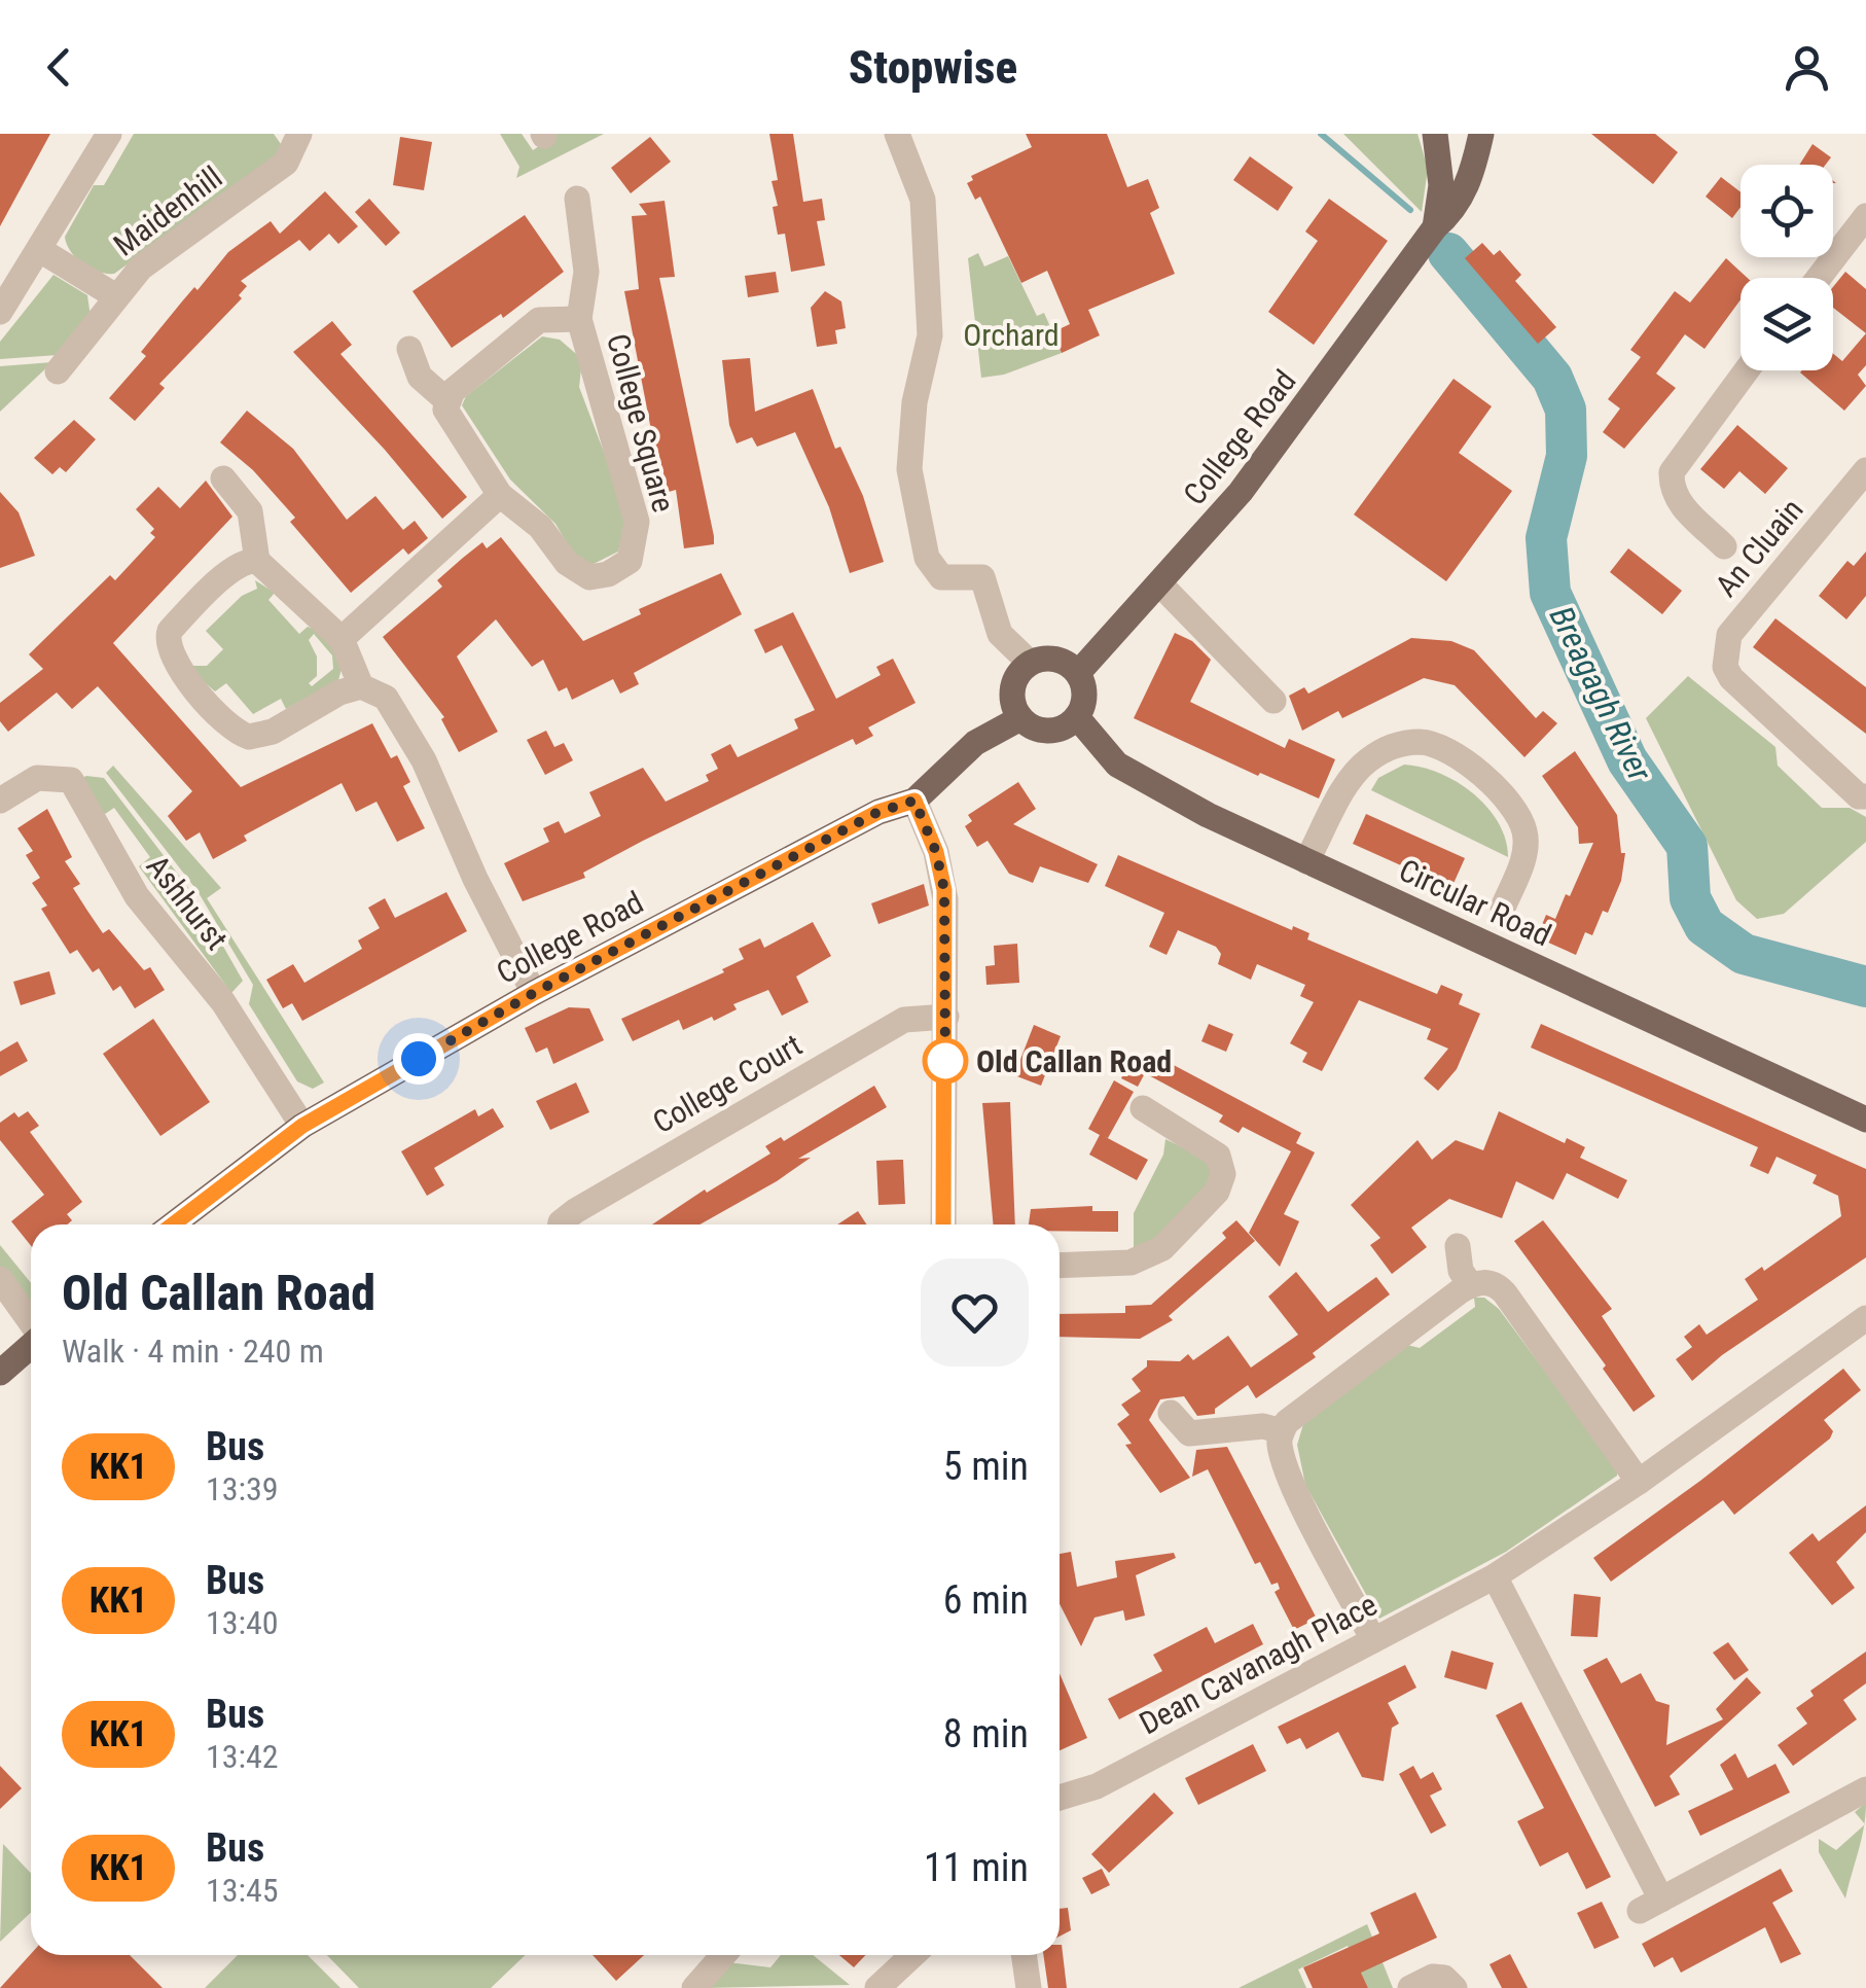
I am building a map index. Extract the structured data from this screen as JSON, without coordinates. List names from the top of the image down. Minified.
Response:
{"streets":{"main road":["College Road","Circular Road"],"street":["Maidenhill","College Square","An Cluain","Ashhurst","College Court","Dean Cavanagh Place"]},"crossings":[["College Road","Ashhurst"],["College Road","Circular Road"]],"water":["Breagagh River"],"parks":["Orchard"],"places":["Old Callan Road"],"lines":["bus line KK1"],"page":{"header":"Stopwise","heading":["Old Callan Road","Walk · 4 min · 240 m"],"list":[{"mark":"KK1","name":"Bus","note":"13:39","value":"5 min"},{"mark":"KK1","name":"Bus","note":"13:40","value":"6 min"},{"mark":"KK1","name":"Bus","note":"13:42","value":"8 min"},{"mark":"KK1","name":"Bus","note":"13:45","value":"11 min"}]}}
